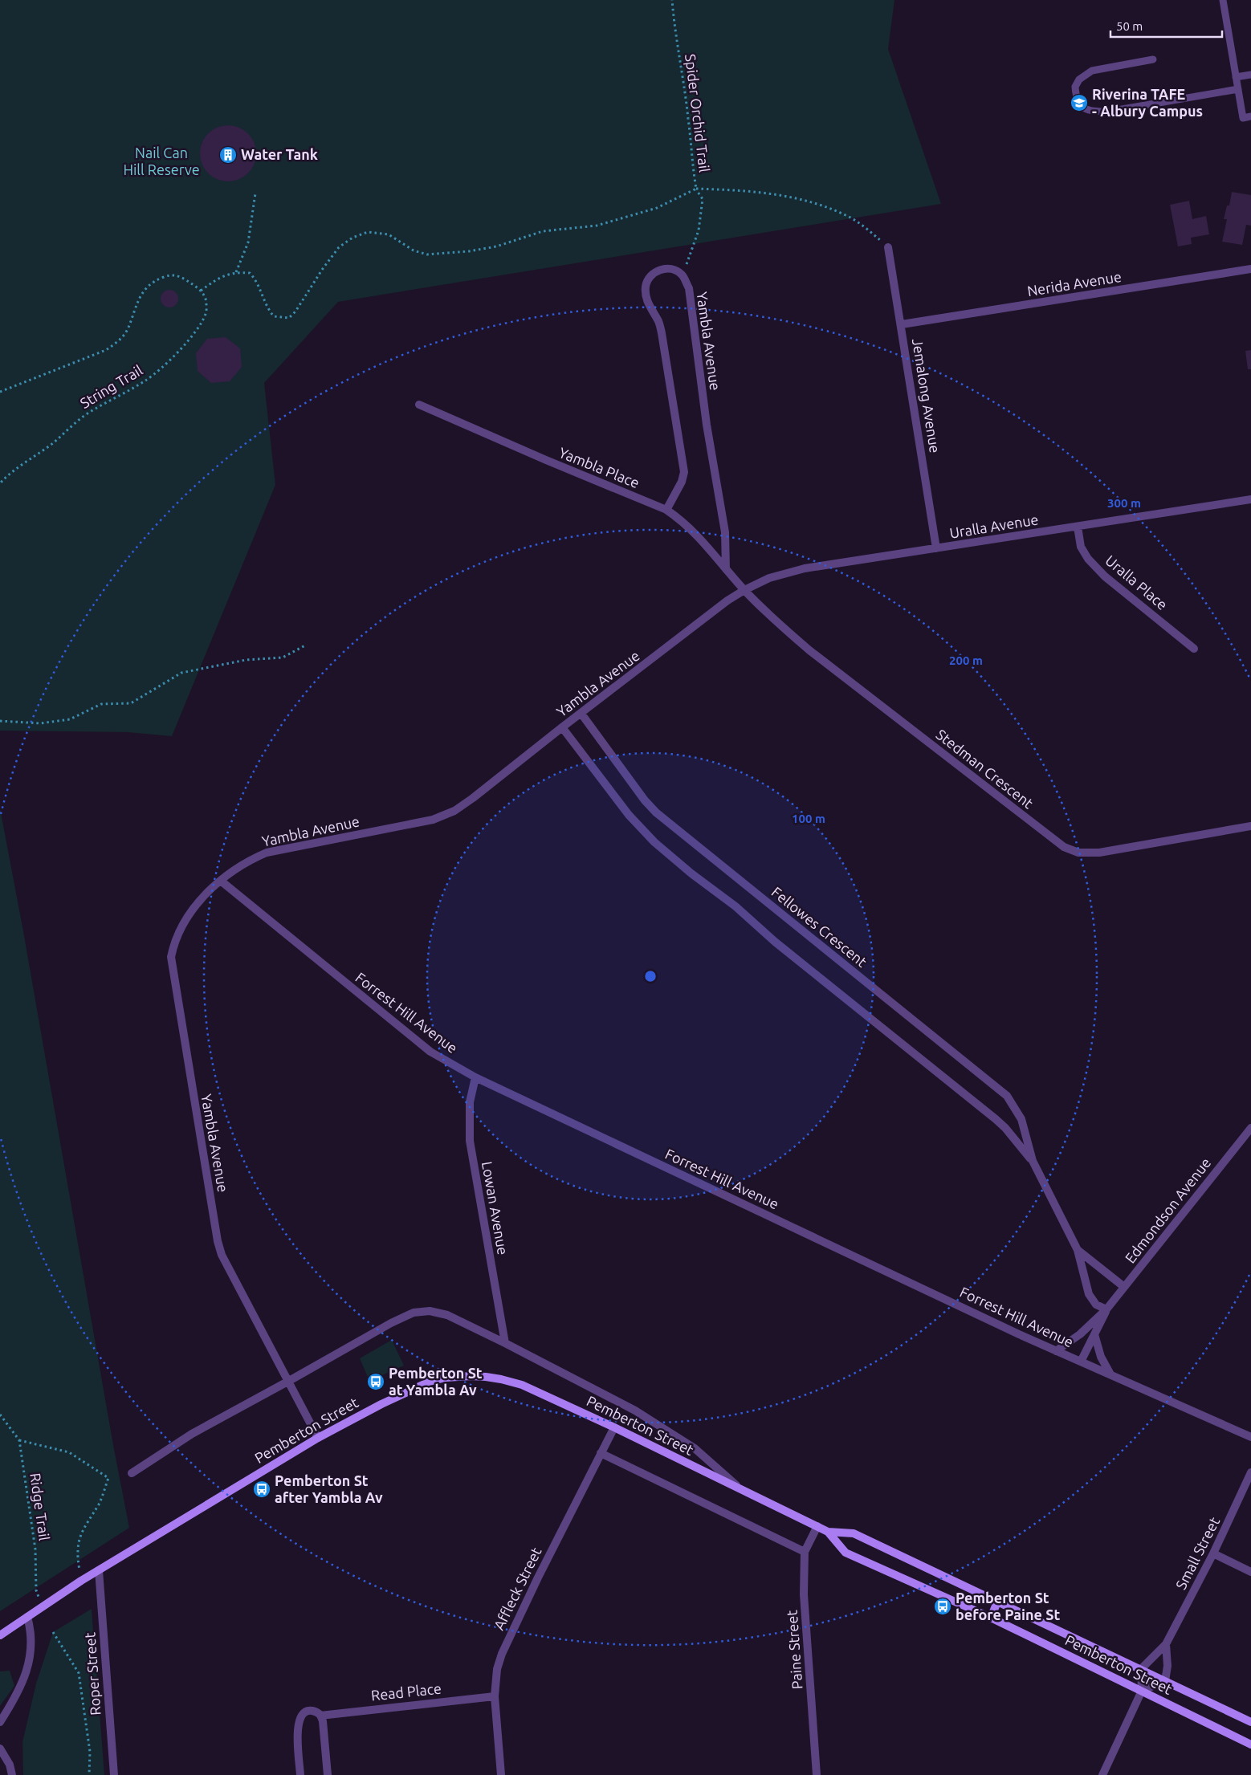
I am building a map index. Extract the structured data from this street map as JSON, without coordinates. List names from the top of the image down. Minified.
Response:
{"streets":{"main road":["Pemberton Street"],"street":["Nerida Avenue","Yambla Avenue","Jemalong Avenue","Yambla Place","Uralla Avenue","Uralla Place","Stedman Crescent","Fellowes Crescent","Forrest Hill Avenue","Lowan Avenue","Edmondson Avenue","Small Street","Affleck Street","Paine Street","Roper Street","Read Place"],"path":["Spider Orchid Trail","String Trail","Ridge Trail"]},"crossings":[["Nerida Avenue","Jemalong Avenue"],["Yambla Avenue","Yambla Place"],["Yambla Avenue","Uralla Avenue"],["Yambla Avenue","Stedman Crescent"],["Yambla Avenue","Fellowes Crescent"],["Yambla Avenue","Forrest Hill Avenue"],["Yambla Avenue","Pemberton Street"],["Jemalong Avenue","Uralla Avenue"],["Yambla Place","Uralla Avenue"],["Yambla Place","Stedman Crescent"],["Uralla Avenue","Uralla Place"],["Uralla Avenue","Stedman Crescent"],["Fellowes Crescent","Edmondson Avenue"],["Forrest Hill Avenue","Lowan Avenue"],["Forrest Hill Avenue","Edmondson Avenue"],["Lowan Avenue","Pemberton Street"],["Pemberton Street","Ridge Trail"],["Pemberton Street","Small Street"],["Pemberton Street","Affleck Street"],["Pemberton Street","Paine Street"],["Pemberton Street","Roper Street"],["Affleck Street","Read Place"]],"parks":["Nail Can Hill Reserve"],"places":{"school or university":["Riverina TAFE - Albury Campus"],"building":["Water Tank"],"bus stop":["Pemberton St at Yambla Av","Pemberton St after Yambla Av","Pemberton St before Paine St"]},"scale_bar":"50 m","rings":["300 m","200 m","100 m"]}
